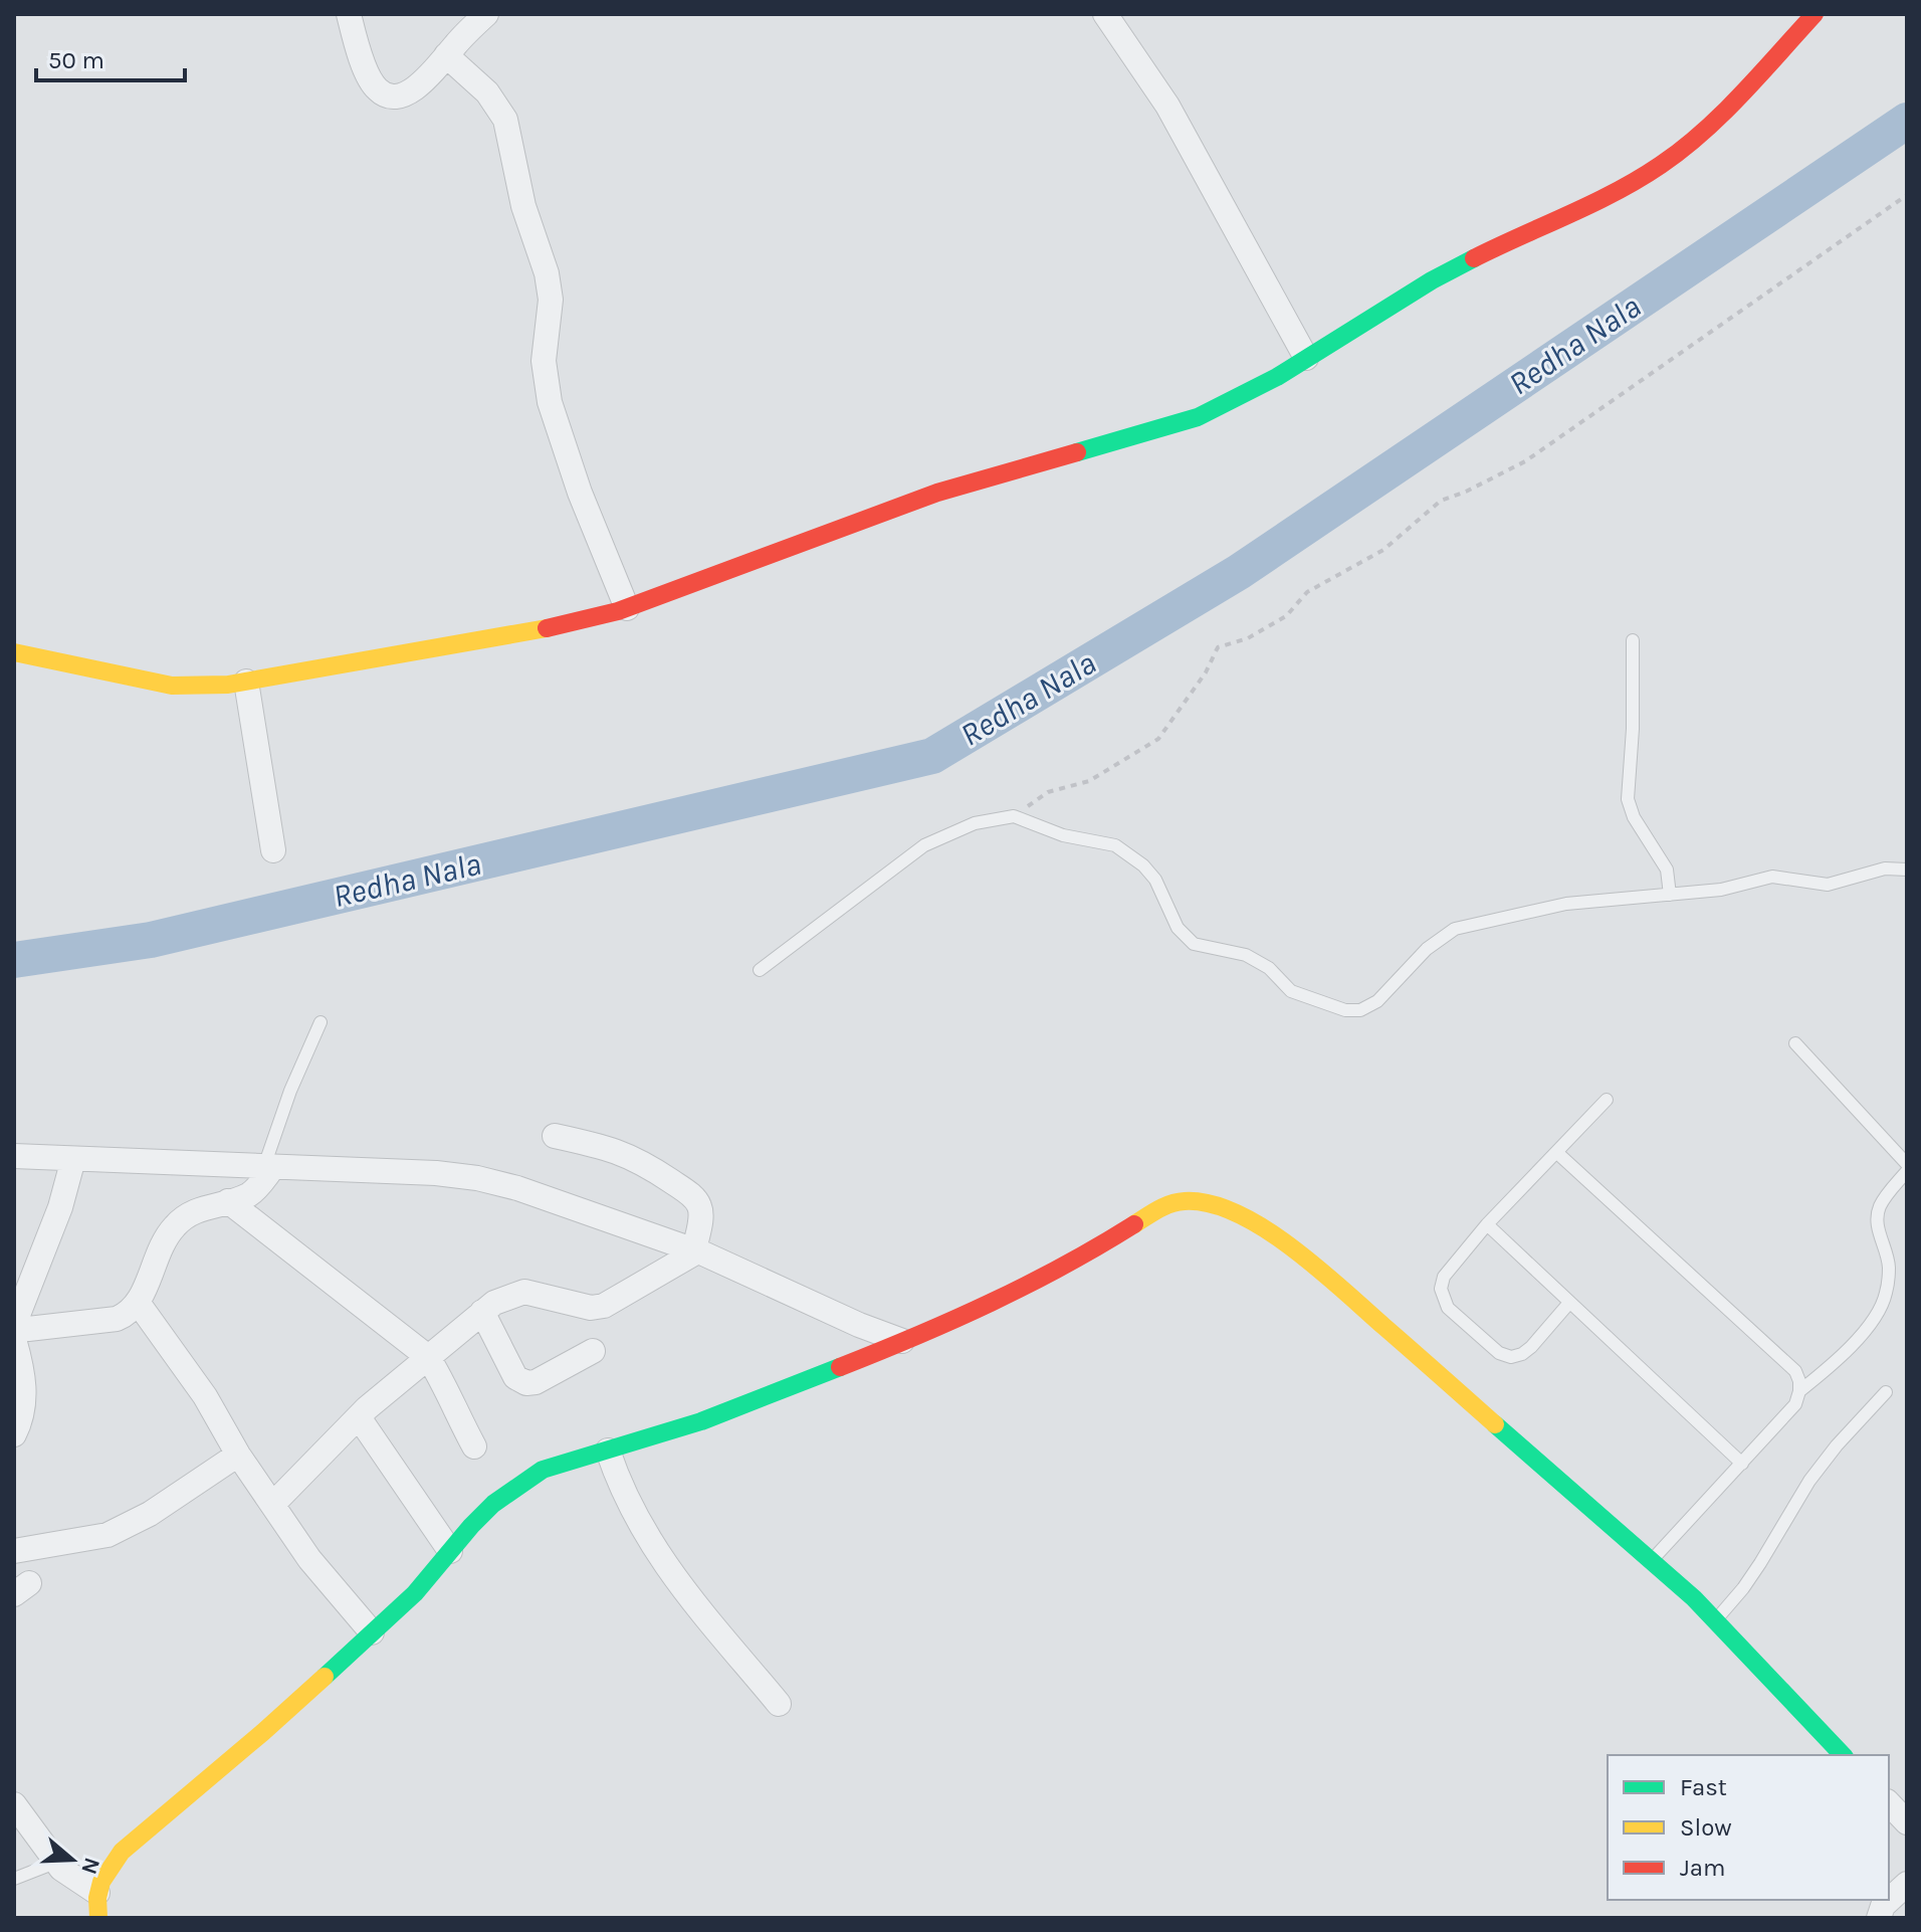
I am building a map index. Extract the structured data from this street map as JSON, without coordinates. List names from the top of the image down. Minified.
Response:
{"water":["Redha Nala"],"legend":["Fast","Slow","Jam"],"scale_bar":"50 m","north":"right"}
